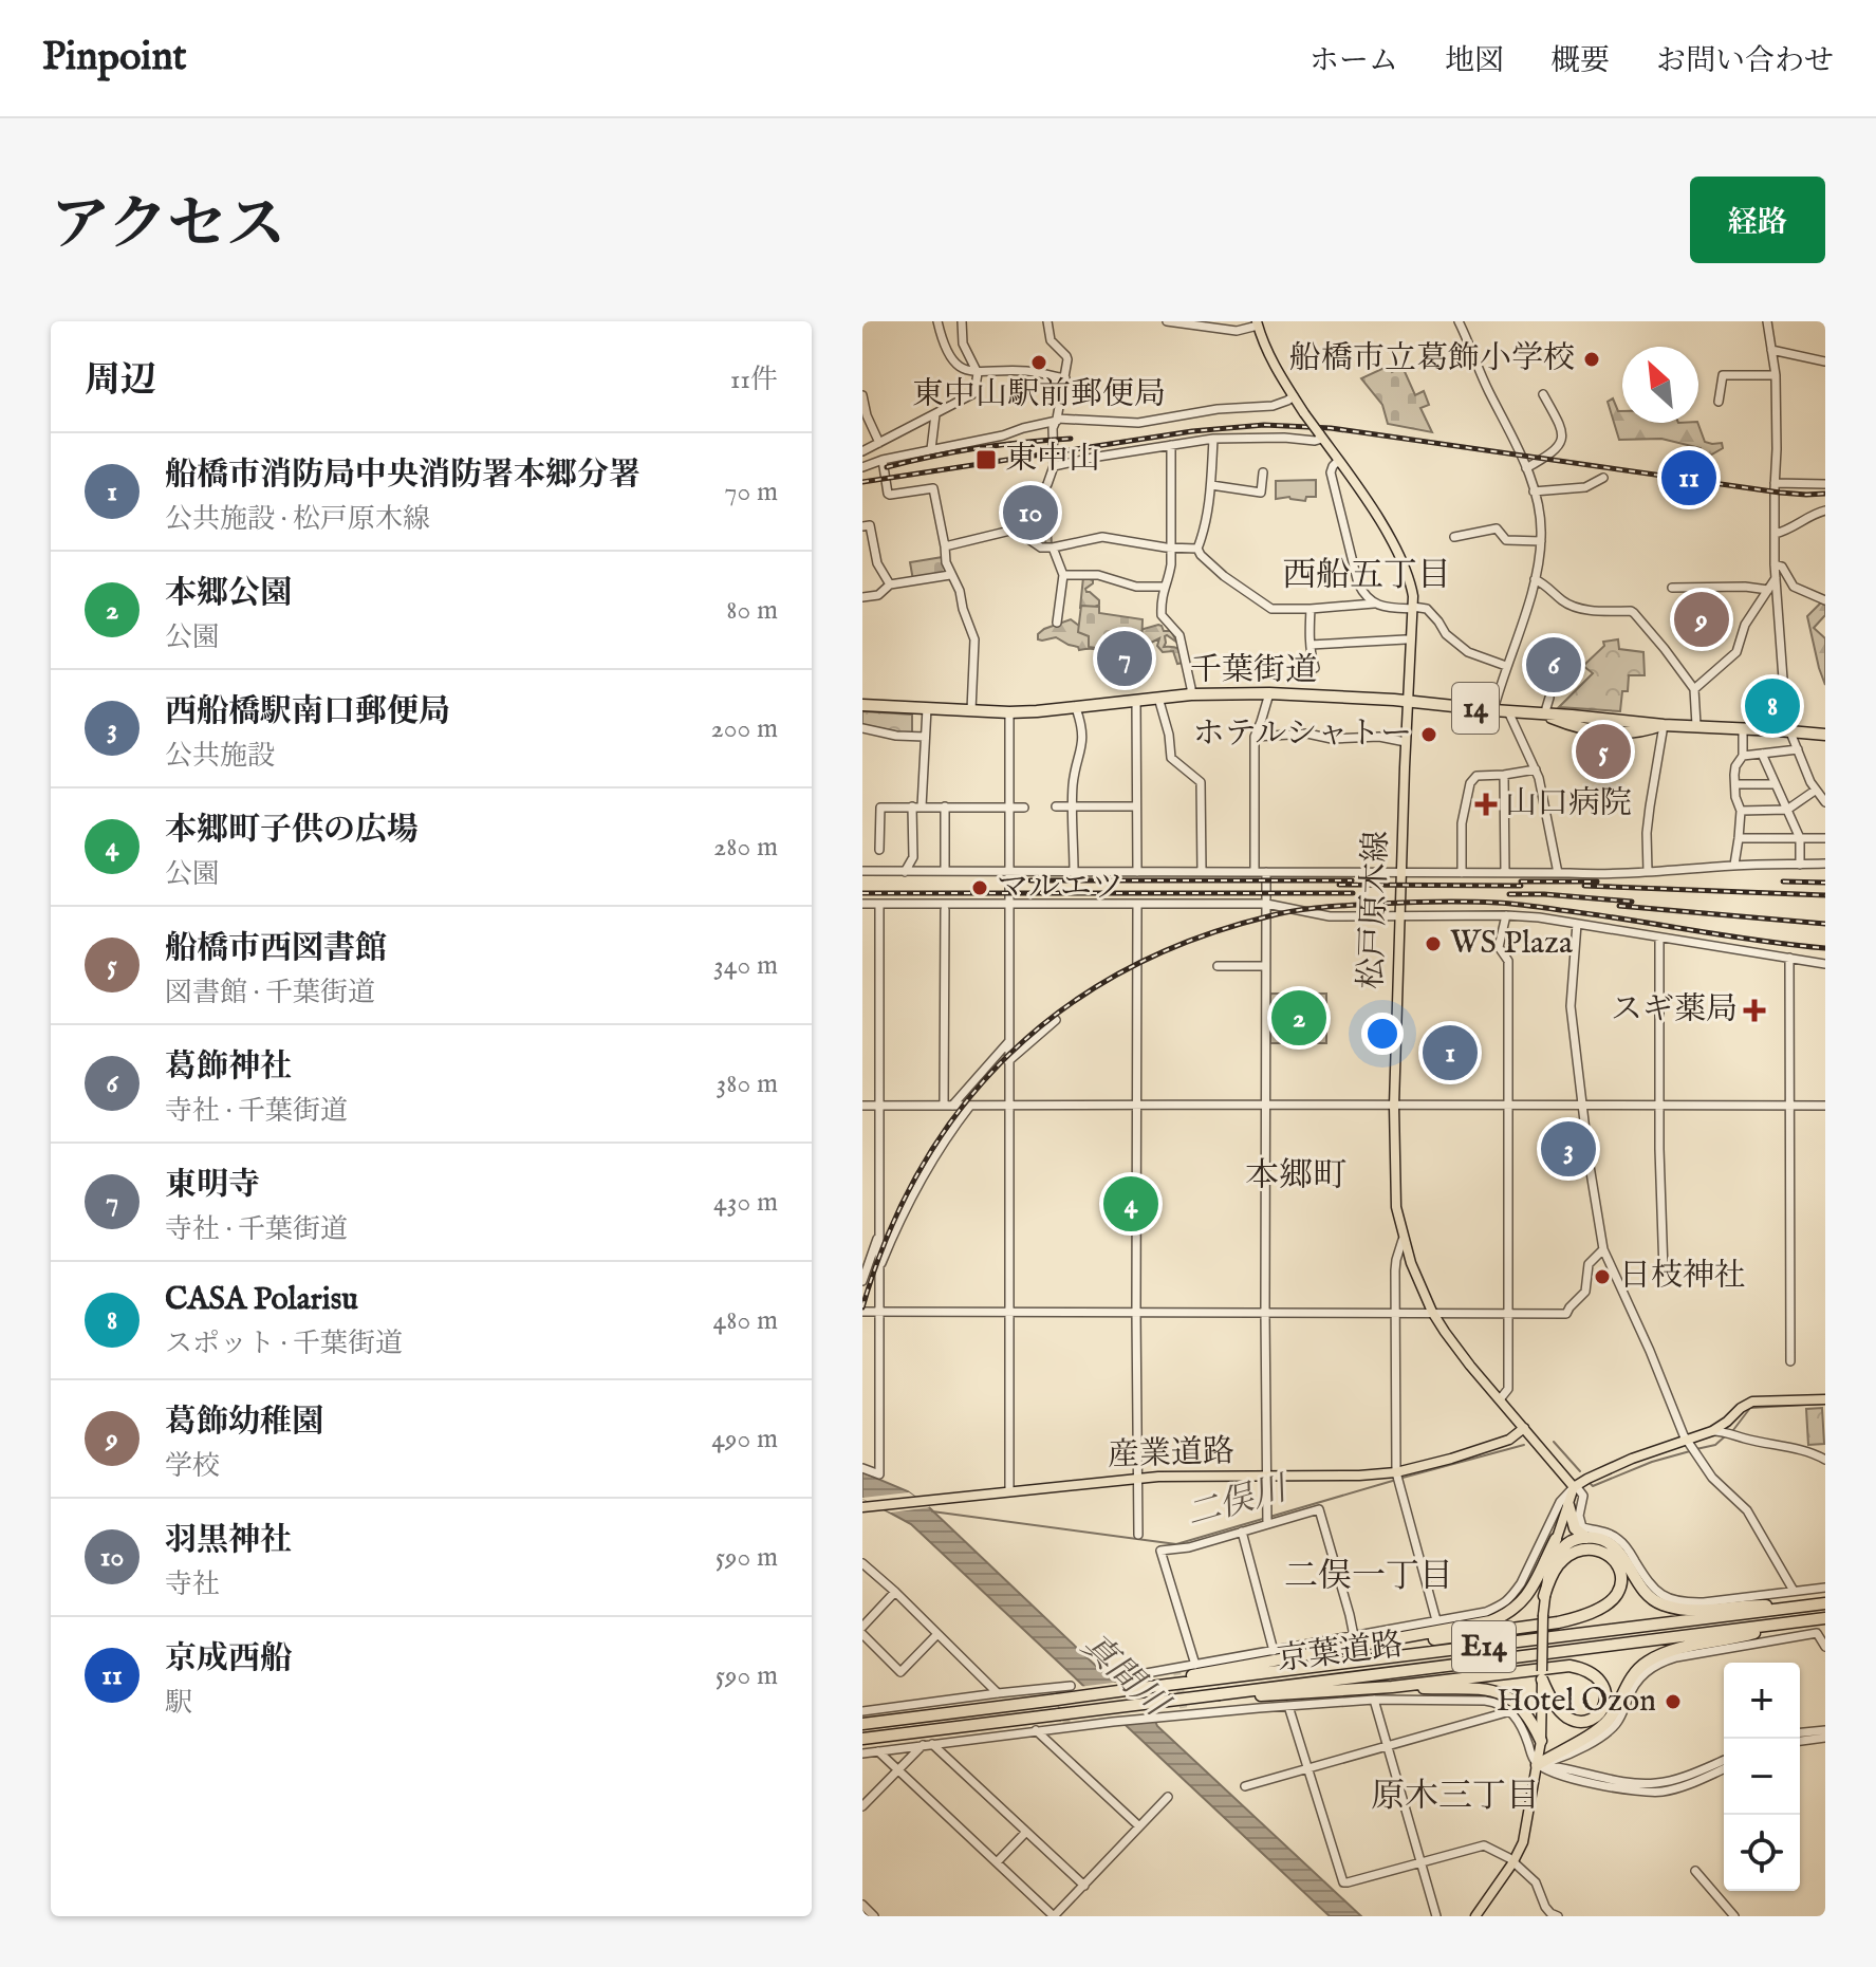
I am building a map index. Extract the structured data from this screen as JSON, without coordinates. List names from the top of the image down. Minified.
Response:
{"streets":{"highway":["千葉街道","14","E14","京葉道路"],"main road":["松戸原木線","産業道路"]},"crossings":[["千葉街道","松戸原木線"],["松戸原木線","産業道路"]],"districts":["西船五丁目","本郷町","二俣一丁目","原木三丁目"],"water":["二俣川","真間川"],"places":{"other":["船橋市立葛飾小学校","東中山駅前郵便局","ホテルシャトー","マルエツ","WS Plaza","日枝神社","Hotel Ozon"],"transit":["東中山"],"health":["山口病院","スギ薬局"]},"north":"top left","page":{"header":"Pinpoint","nav":["ホーム","地図","概要","お問い合わせ"],"title":"アクセス","buttons":"経路","heading":["周辺","11件"],"list":[{"mark":"1","name":"船橋市消防局中央消防署本郷分署","note":"公共施設 · 松戸原木線","value":"70 m"},{"mark":"2","name":"本郷公園","note":"公園","value":"80 m"},{"mark":"3","name":"西船橋駅南口郵便局","note":"公共施設","value":"200 m"},{"mark":"4","name":"本郷町子供の広場","note":"公園","value":"280 m"},{"mark":"5","name":"船橋市西図書館","note":"図書館 · 千葉街道","value":"340 m"},{"mark":"6","name":"葛飾神社","note":"寺社 · 千葉街道","value":"380 m"},{"mark":"7","name":"東明寺","note":"寺社 · 千葉街道","value":"430 m"},{"mark":"8","name":"CASA Polarisu","note":"スポット · 千葉街道","value":"480 m"},{"mark":"9","name":"葛飾幼稚園","note":"学校","value":"490 m"},{"mark":"10","name":"羽黒神社","note":"寺社","value":"590 m"},{"mark":"11","name":"京成西船","note":"駅","value":"590 m"}],"pins":["11","10","9","7","6","8","5","2","1","3","4"],"map_buttons":["+","−"]}}
